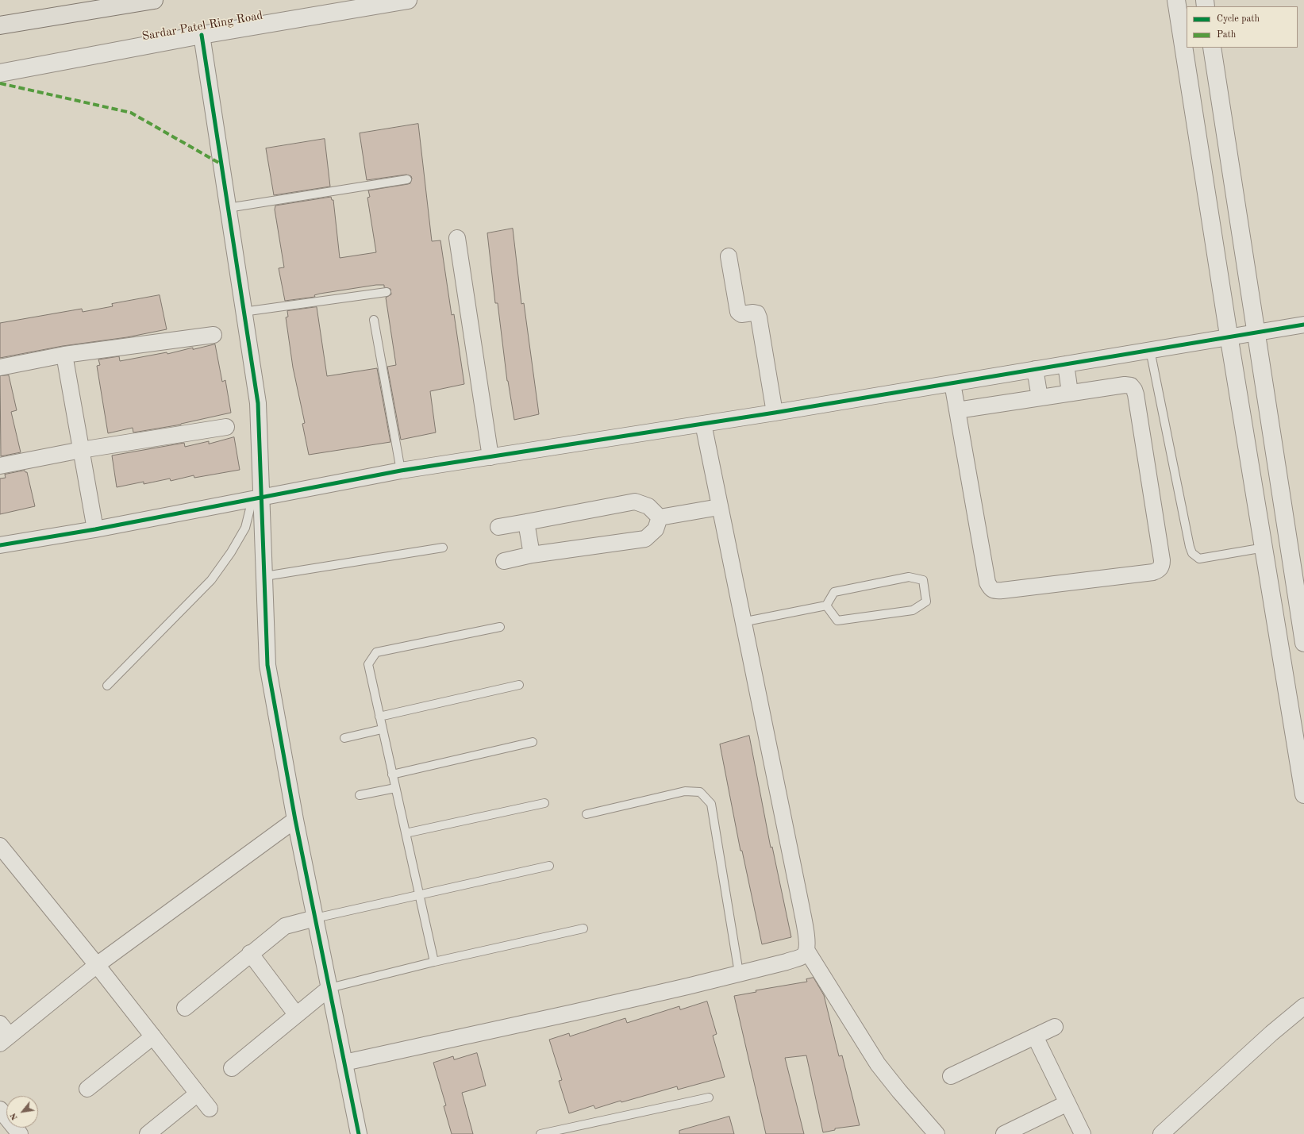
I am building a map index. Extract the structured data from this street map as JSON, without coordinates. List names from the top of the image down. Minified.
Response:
{"streets":{"street":["Sardar Patel Ring Road"]},"legend":["Cycle path","Path"],"north":"bottom left"}
